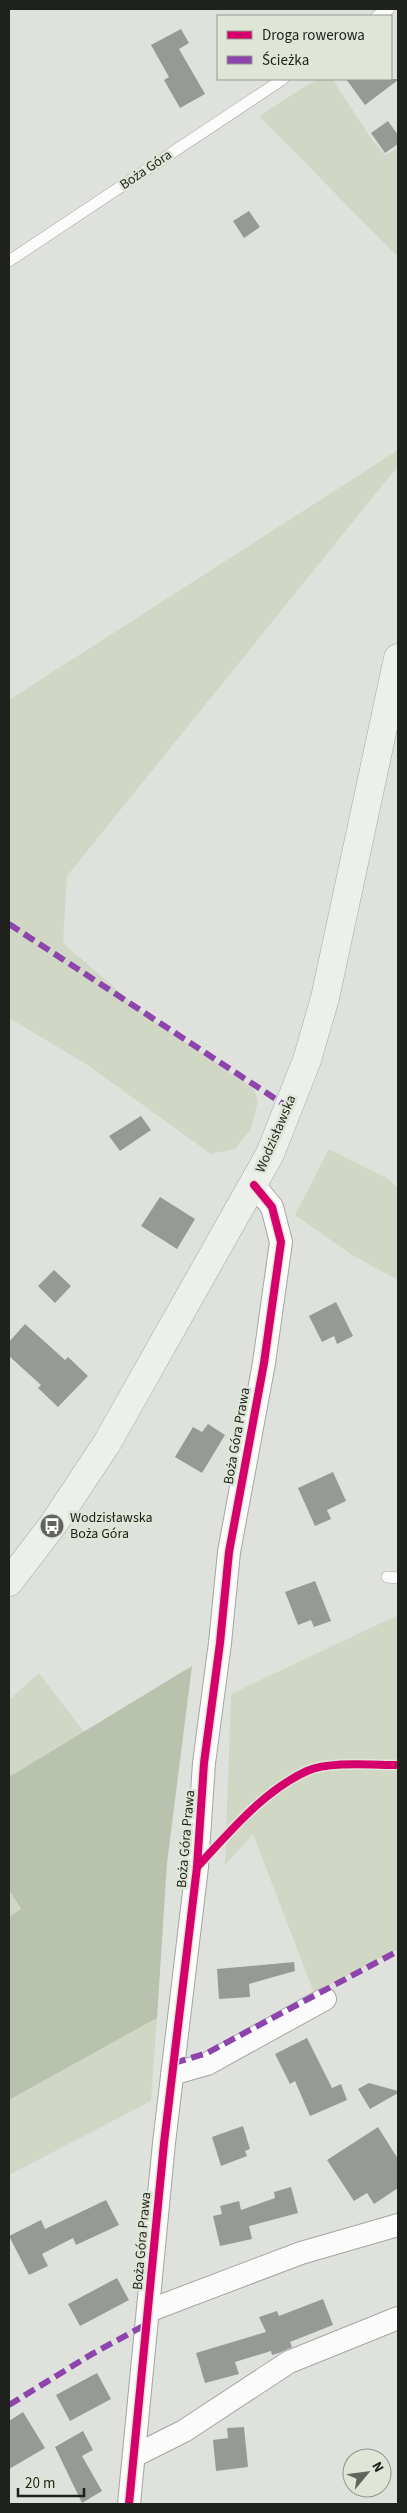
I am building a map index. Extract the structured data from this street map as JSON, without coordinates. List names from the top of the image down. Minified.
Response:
{"streets":{"main road":["Wodzisławska"],"street":["Boża Góra Prawa"],"lane":["Boża Góra"]},"crossings":[["Wodzisławska","Boża Góra Prawa"]],"places":{"bus stop":["Wodzisławska Boża Góra"]},"legend":["Droga rowerowa","Ścieżka"],"scale_bar":"20 m","north":"top right"}
